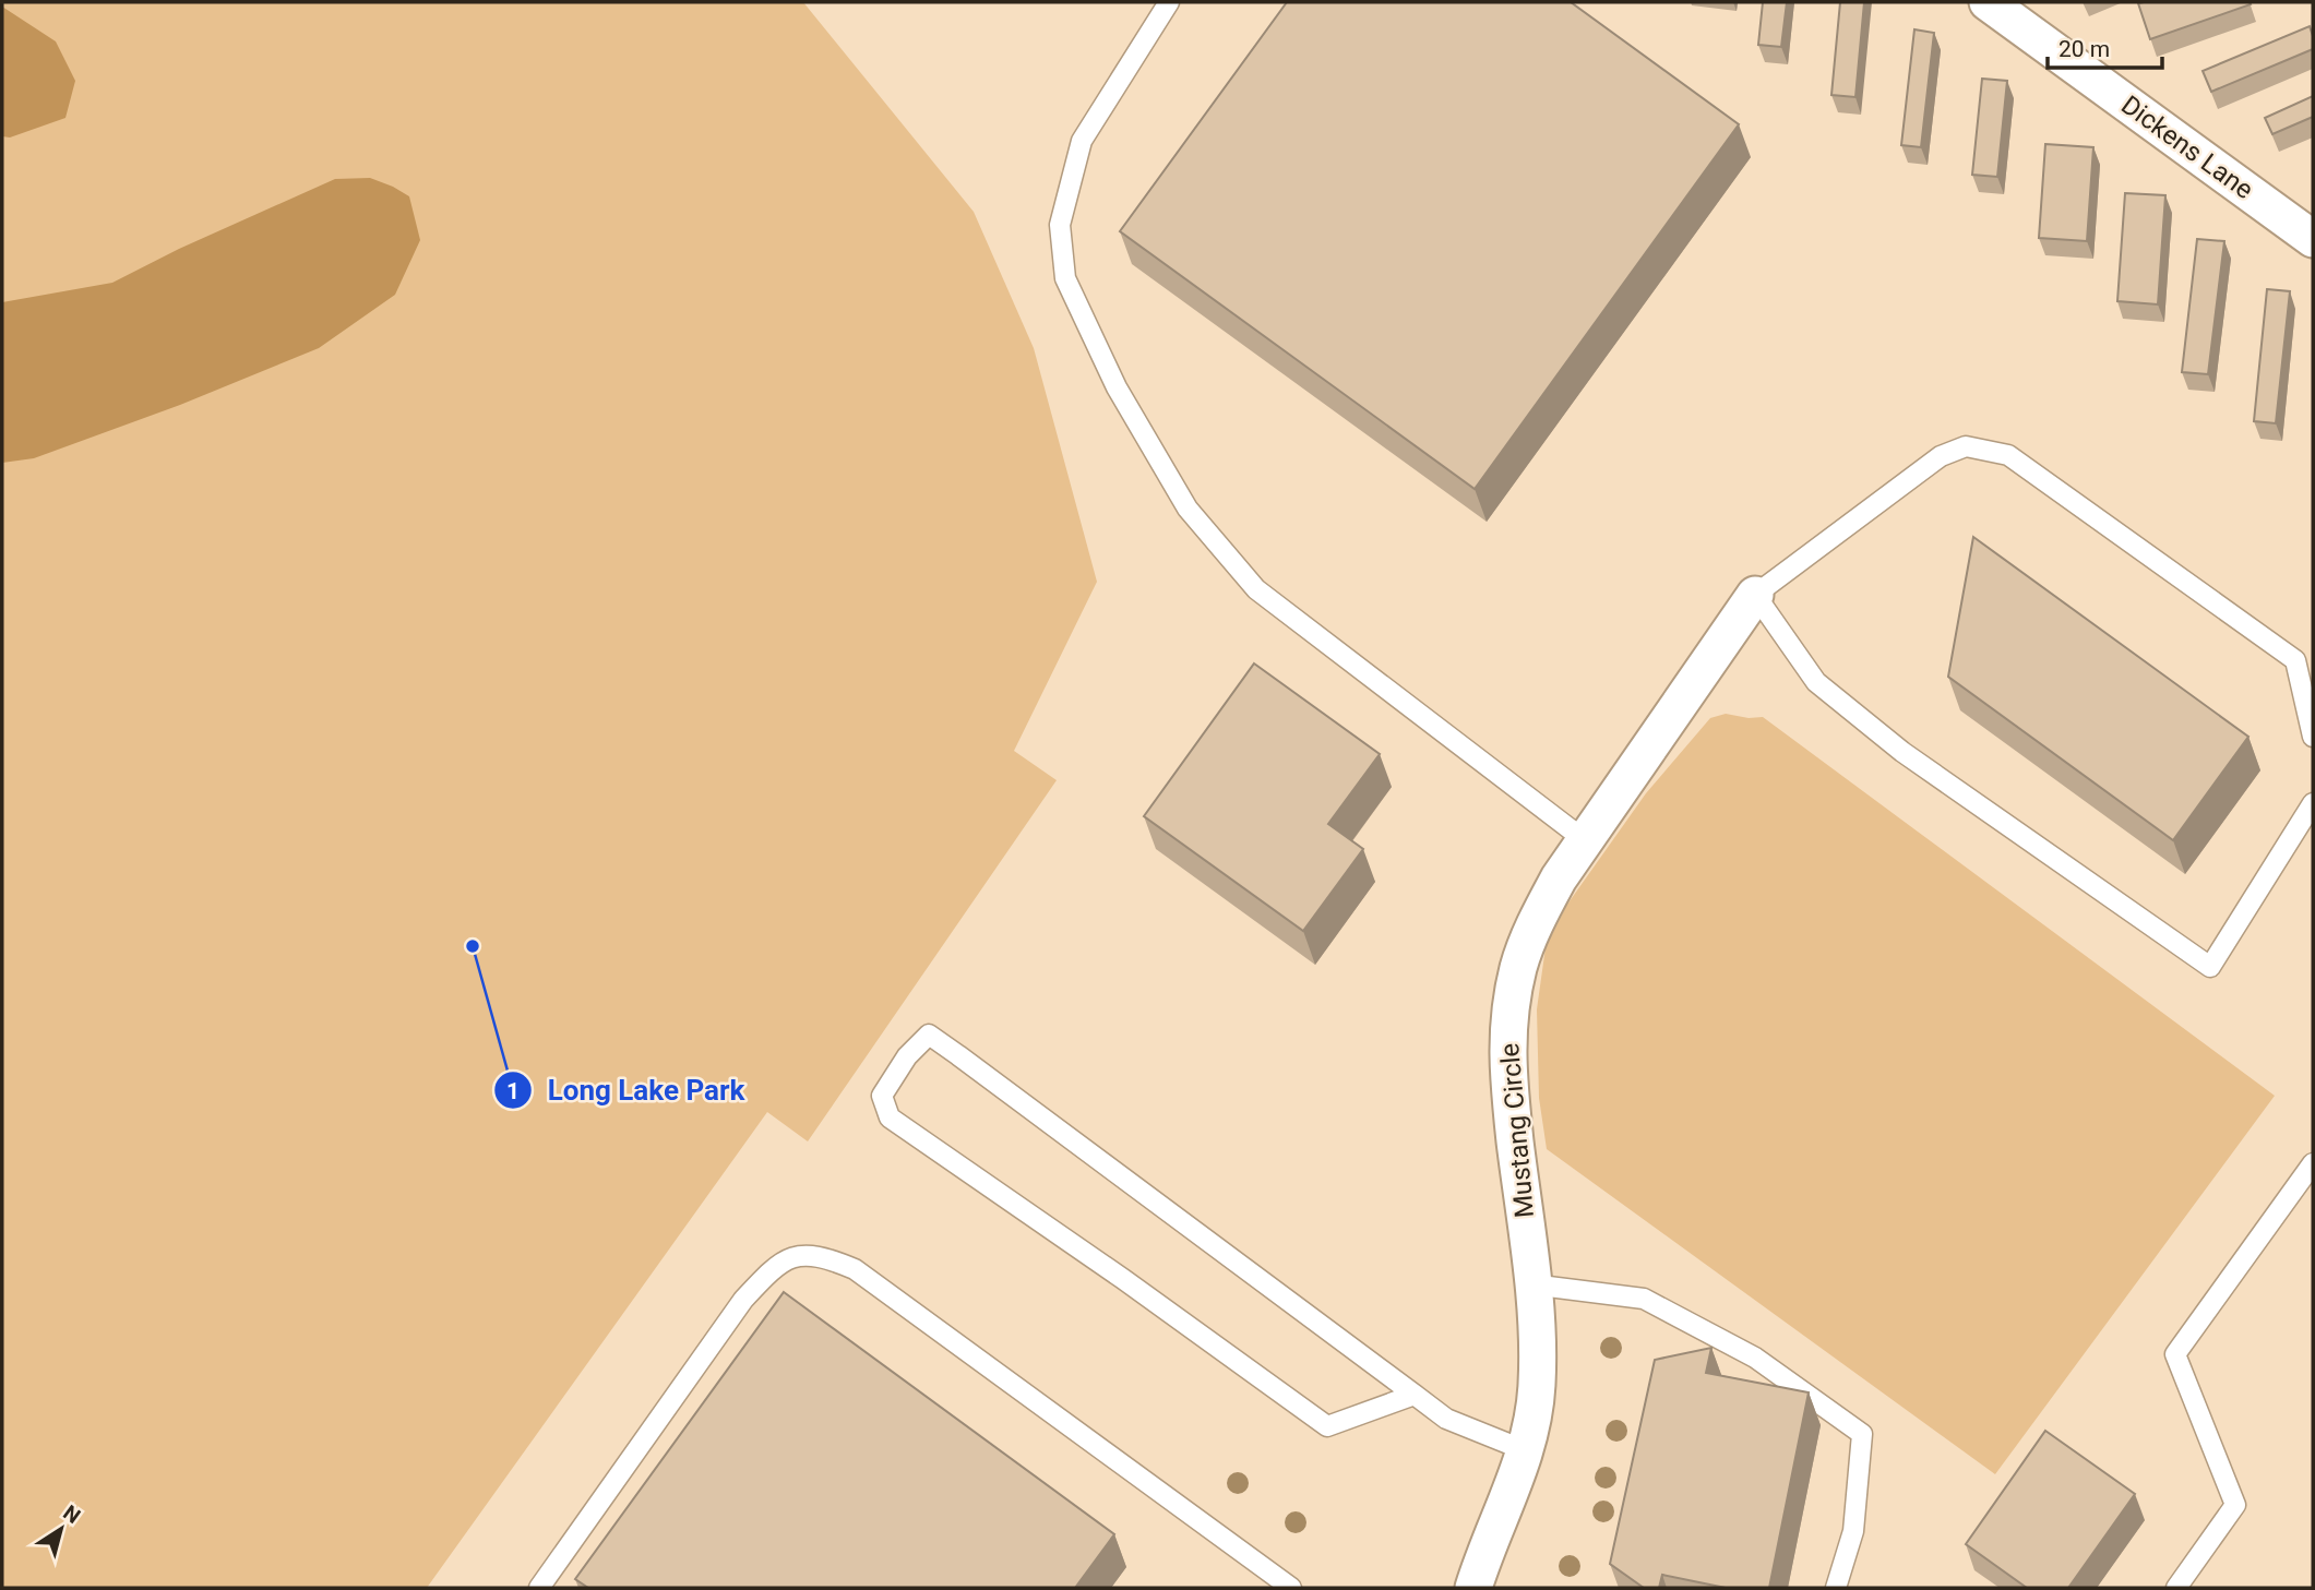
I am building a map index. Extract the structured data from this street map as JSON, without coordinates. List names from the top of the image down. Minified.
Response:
{"streets":{"street":["Dickens Lane","Mustang Circle"]},"places":["Long Lake Park"],"scale_bar":"20 m","north":"top right"}
